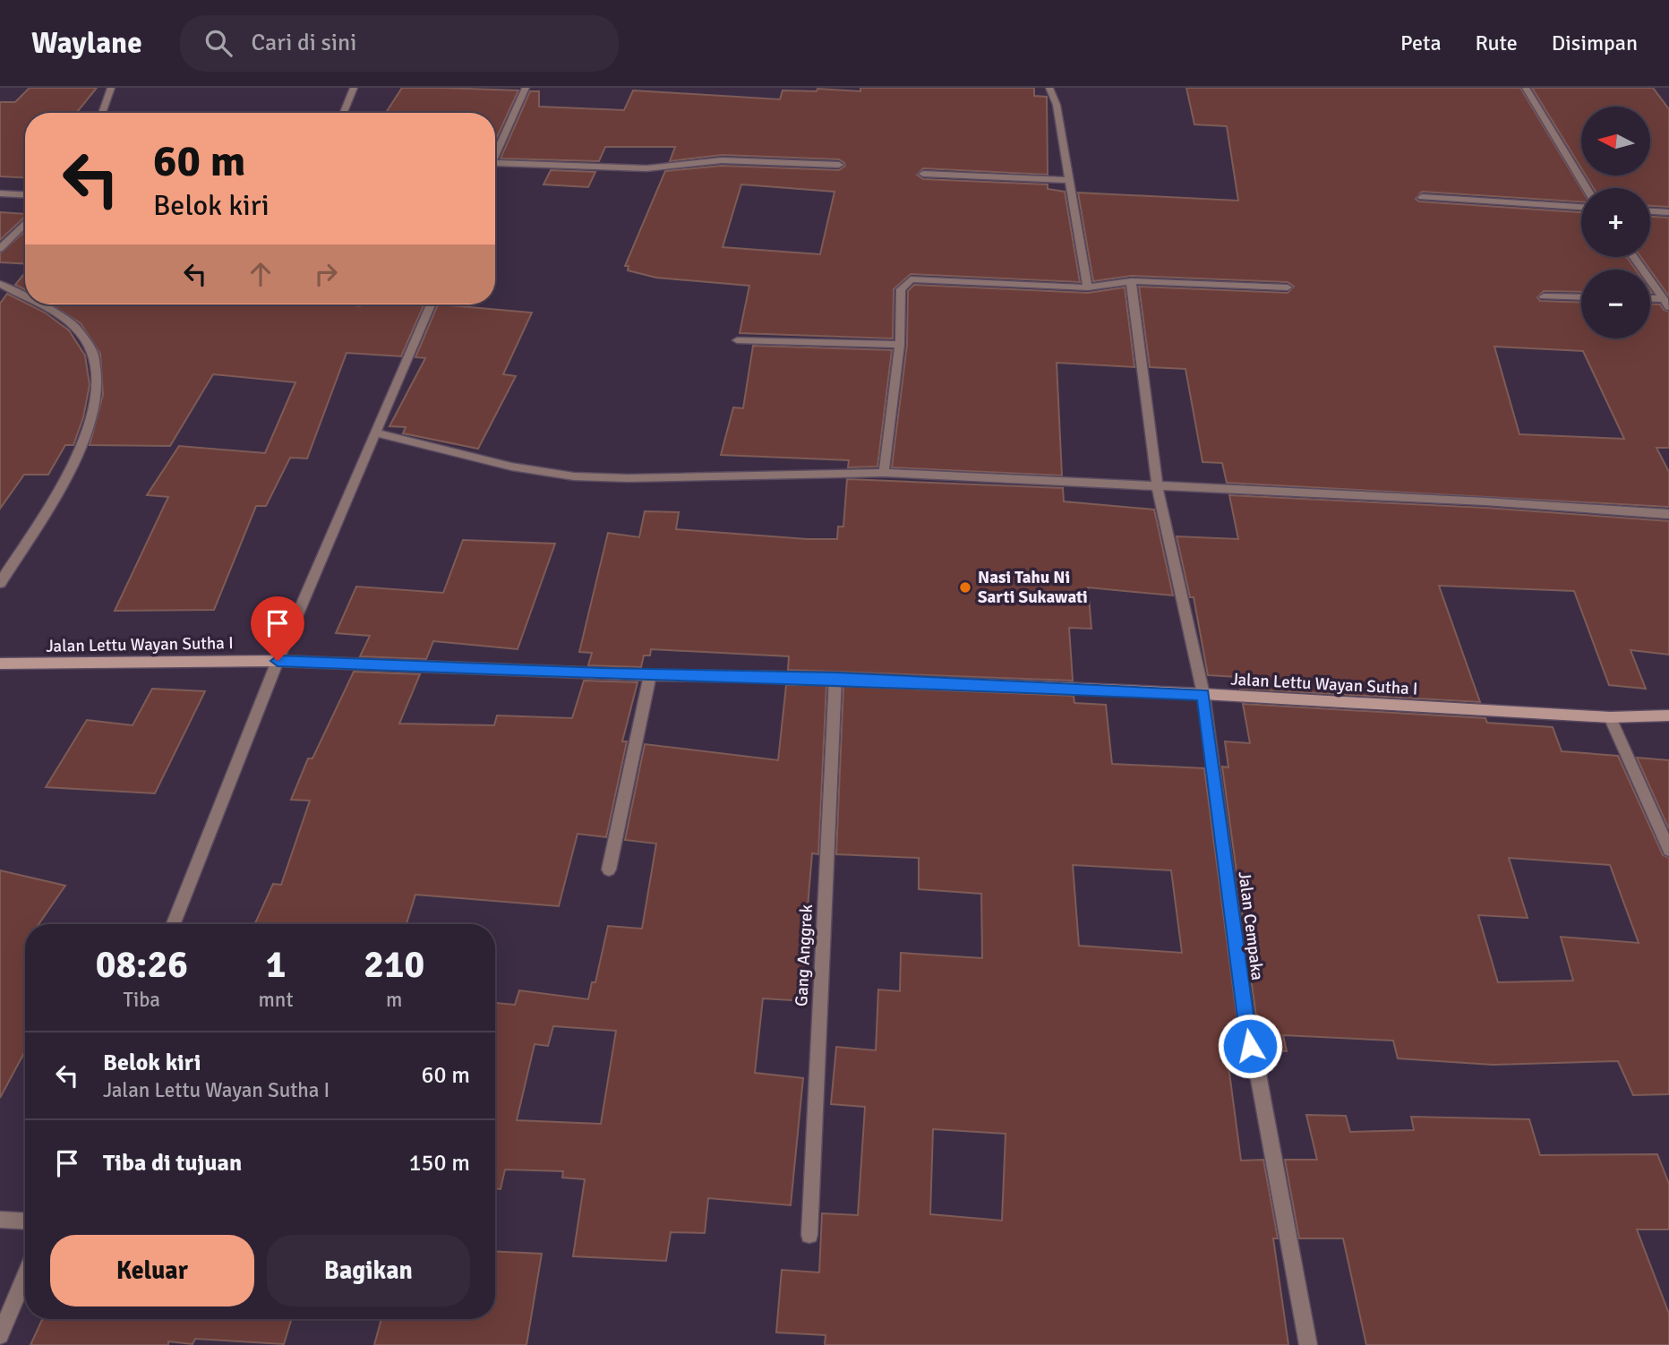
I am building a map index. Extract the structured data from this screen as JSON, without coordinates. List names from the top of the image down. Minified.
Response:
{"streets":{"street":["Jalan Lettu Wayan Sutha I","Jalan Cempaka","Gang Anggrek"]},"crossings":[["Jalan Lettu Wayan Sutha I","Jalan Cempaka"],["Jalan Lettu Wayan Sutha I","Gang Anggrek"]],"places":["Nasi Tahu Ni Sarti Sukawati"],"north":"left","page":{"header":"Waylane","search":"Cari di sini","nav":["Peta","Rute","Disimpan"],"map_buttons":["+","−"],"turn":["60 m","Belok kiri"],"eta":["08:26","Tiba","1","mnt","210","m"],"list":[{"name":"Belok kiri","note":"Jalan Lettu Wayan Sutha I","value":"60 m"},{"name":"Tiba di tujuan","value":"150 m"}],"buttons":["Keluar","Bagikan"]}}
